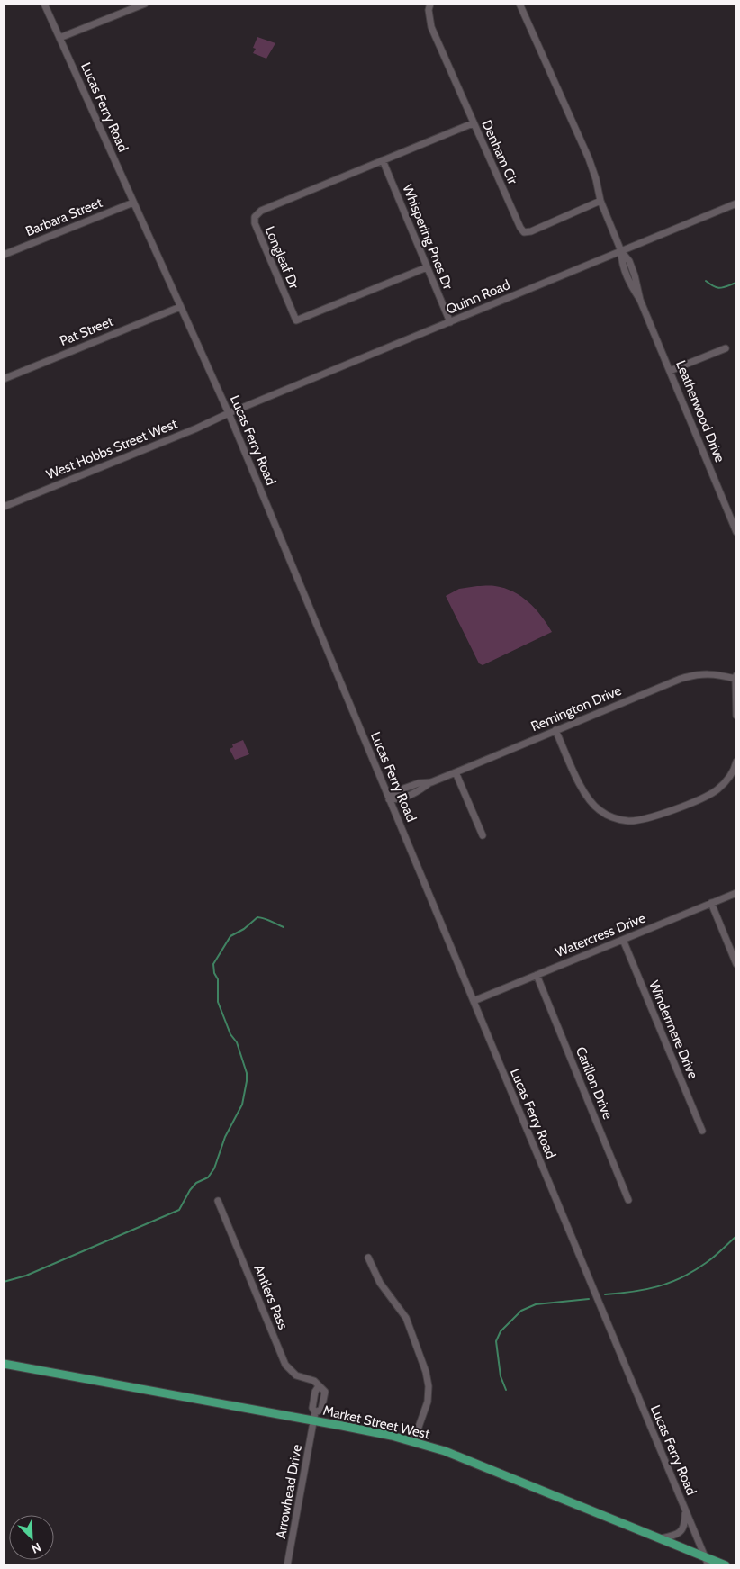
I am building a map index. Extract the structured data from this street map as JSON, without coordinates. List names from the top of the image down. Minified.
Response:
{"streets":{"main road":["Market Street West"],"street":["Lucas Ferry Road","Denham Cir","Barbara Street","Whispering Pnes Dr","Longleaf Dr","Quinn Road","Pat Street","Leatherwood Drive","West Hobbs Street West","Remington Drive","Watercress Drive","Windermere Drive","Carillon Drive","Antlers Pass","Arrowhead Drive"]},"crossings":[["Lucas Ferry Road","Barbara Street"],["Lucas Ferry Road","Quinn Road"],["Lucas Ferry Road","Pat Street"],["Lucas Ferry Road","West Hobbs Street West"],["Lucas Ferry Road","Remington Drive"],["Lucas Ferry Road","Watercress Drive"],["Lucas Ferry Road","Market Street West"],["Denham Cir","Longleaf Dr"],["Whispering Pnes Dr","Longleaf Dr"],["Whispering Pnes Dr","Quinn Road"],["Quinn Road","Leatherwood Drive"],["Quinn Road","West Hobbs Street West"],["Watercress Drive","Windermere Drive"],["Watercress Drive","Carillon Drive"],["Antlers Pass","Market Street West"],["Antlers Pass","Arrowhead Drive"],["Market Street West","Arrowhead Drive"]],"north":"bottom right"}
